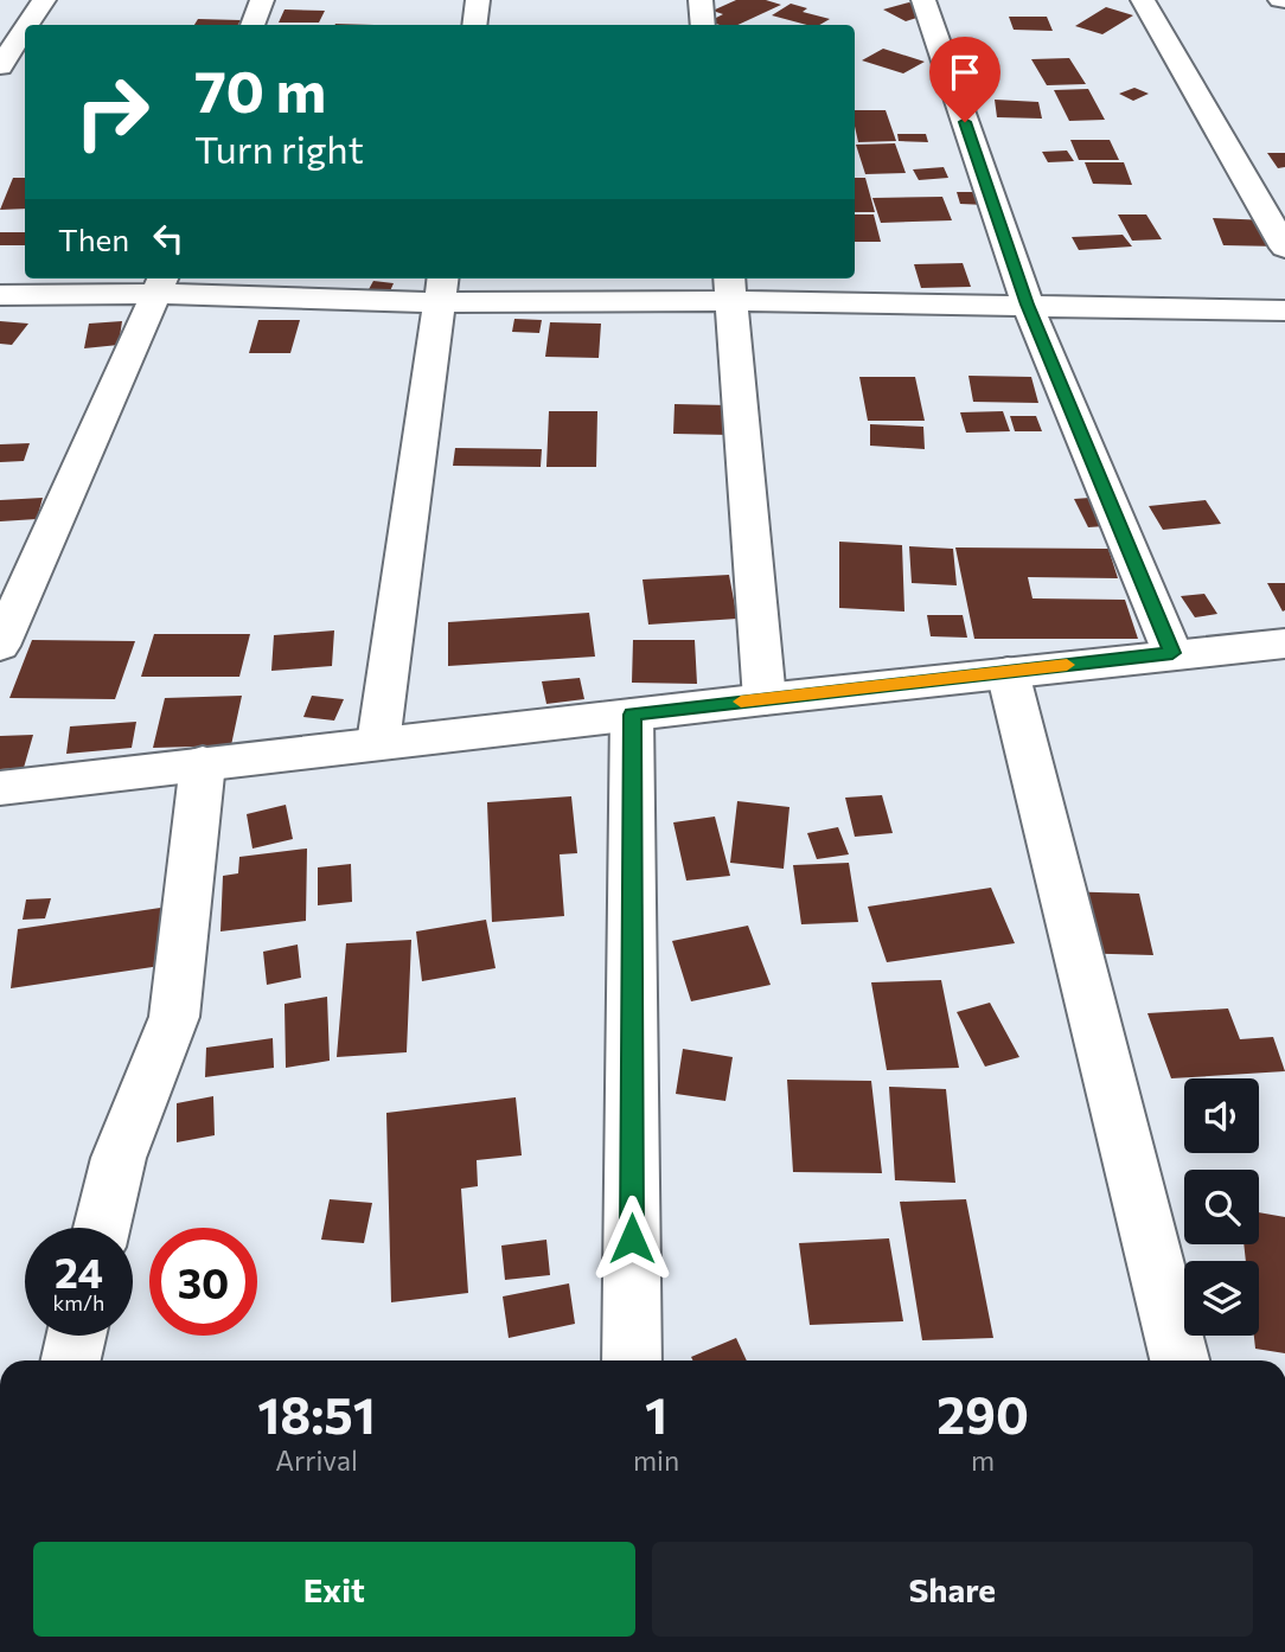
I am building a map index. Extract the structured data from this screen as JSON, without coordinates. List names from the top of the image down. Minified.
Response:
{"page":{"turn":["70 m","Turn right"],"then":"Then","speed":"24 km/h","limit":"30","eta":["18:51","Arrival","1","min","290","m"],"buttons":["Exit","Share"]}}
